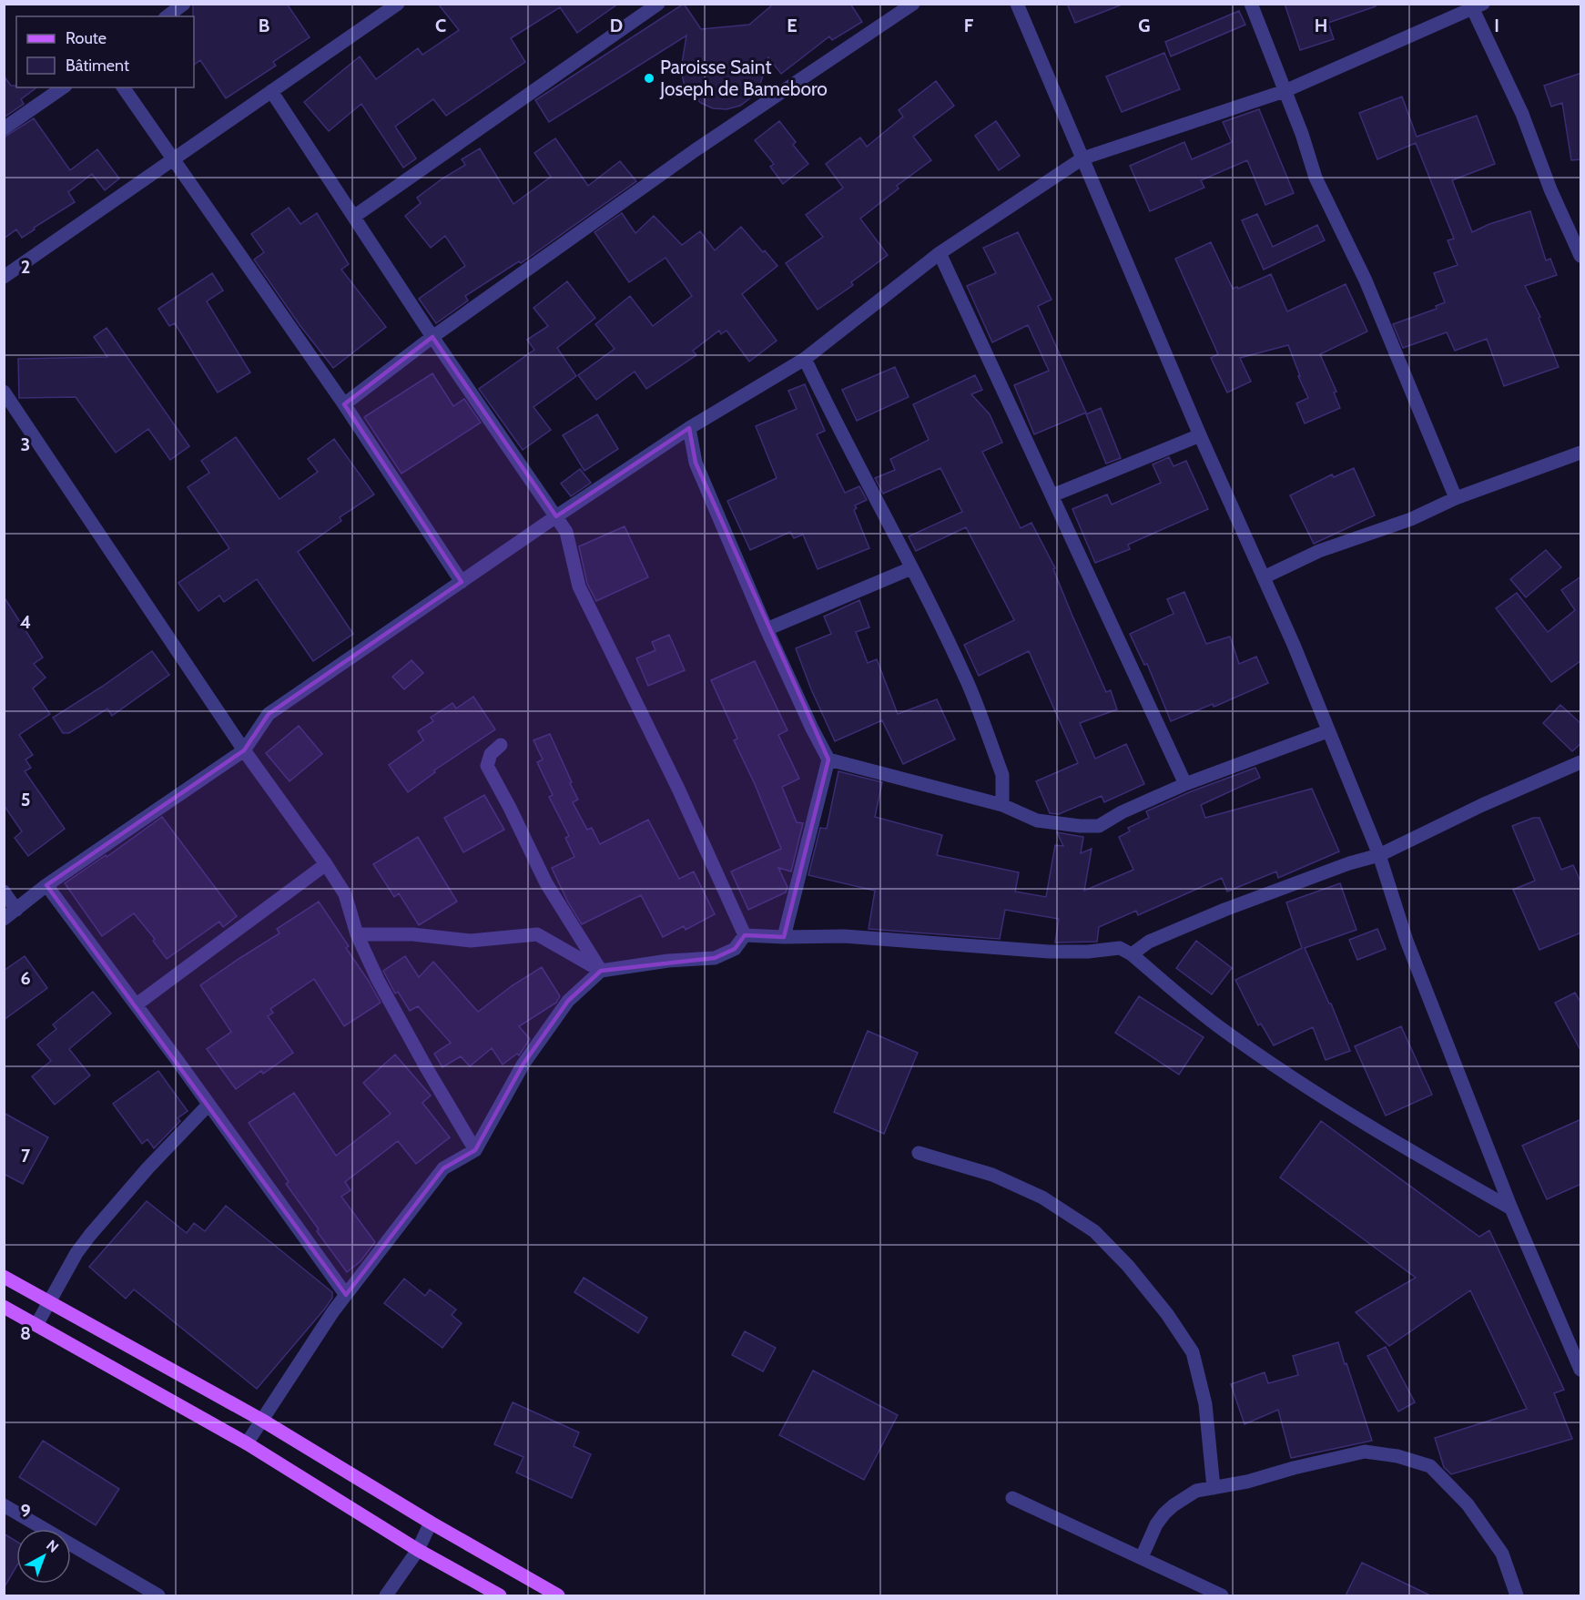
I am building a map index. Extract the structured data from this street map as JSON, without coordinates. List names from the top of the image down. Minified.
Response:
{"places":["Paroisse Saint Joseph de Bameboro"],"legend":["Route","Bâtiment"],"north":"top right","grid":{"columns":["B","C","D","E","F","G","H","I"],"rows":["2","3","4","5","6","7","8","9"]}}
